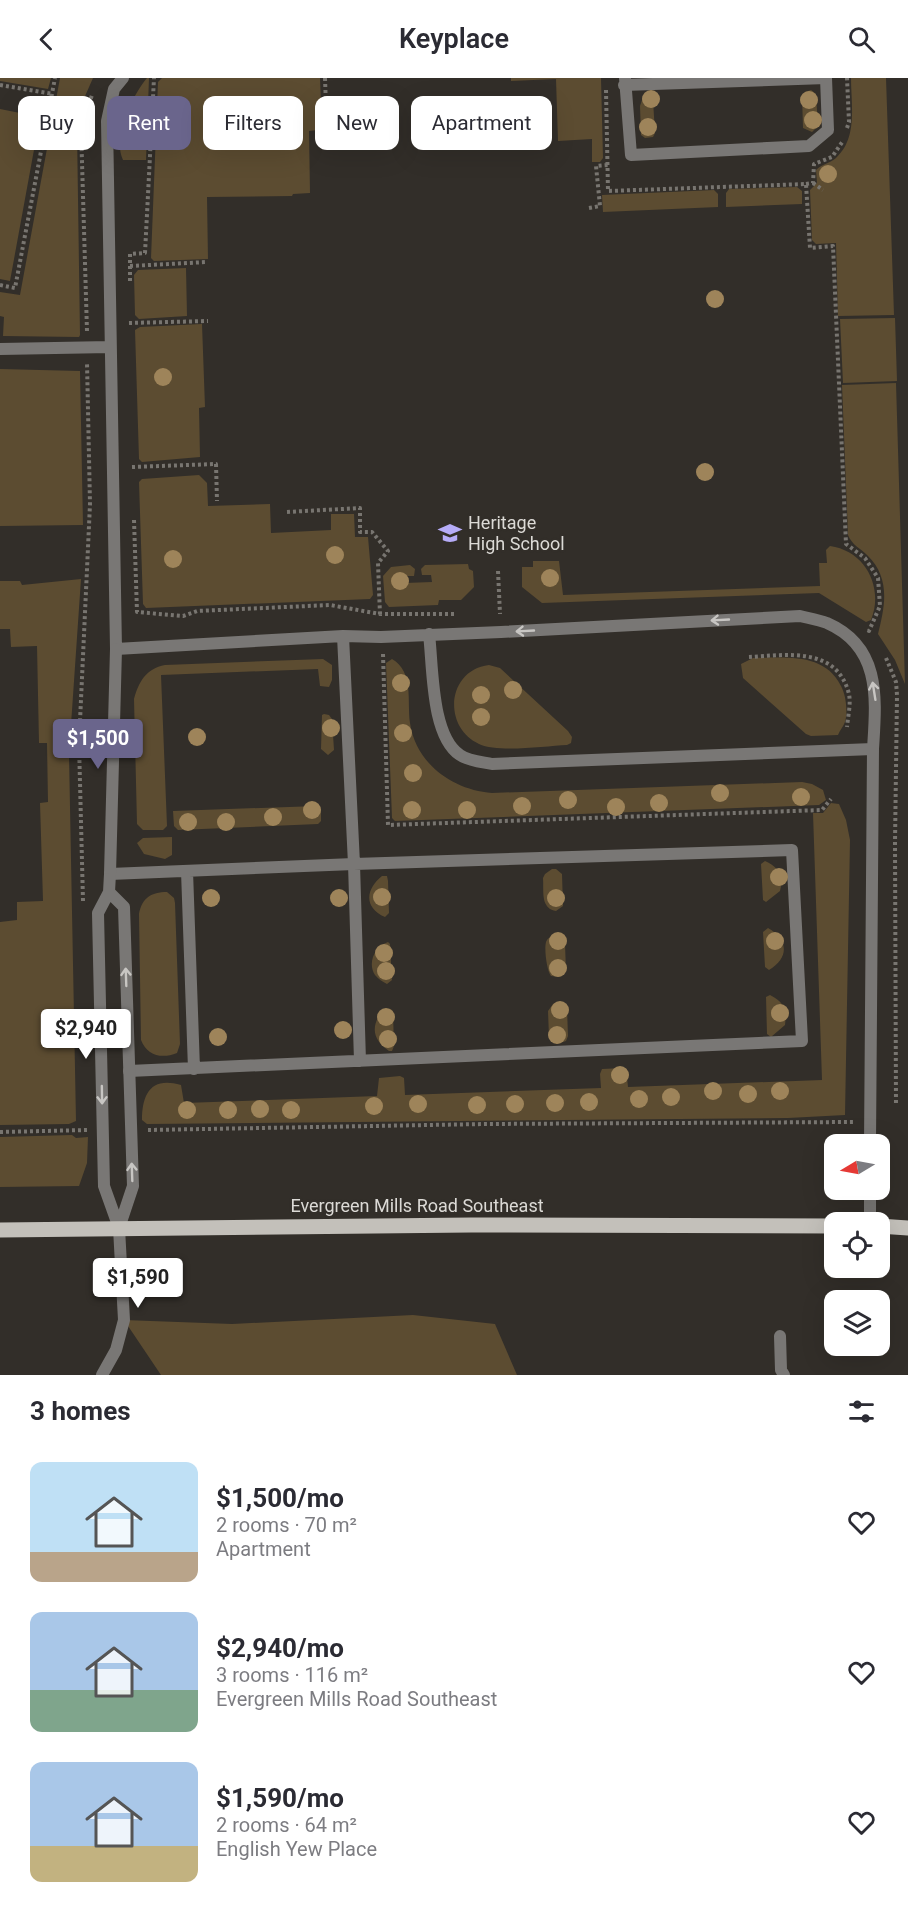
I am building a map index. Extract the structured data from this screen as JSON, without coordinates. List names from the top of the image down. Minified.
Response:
{"streets":{"main road":["Evergreen Mills Road Southeast"]},"places":{"school or university":["Heritage High School"]},"north":"left","page":{"header":"Keyplace","chip":["Buy","Rent","Filters","New","Apartment"],"price":["$1,500","$2,940","$1,590"],"heading":"3 homes","list":[{"name":"$1,500/mo","note":"2 rooms · 70 m² · Apartment"},{"name":"$2,940/mo","note":"3 rooms · 116 m² · Evergreen Mills Road Southeast"},{"name":"$1,590/mo","note":"2 rooms · 64 m² · English Yew Place"}]}}
